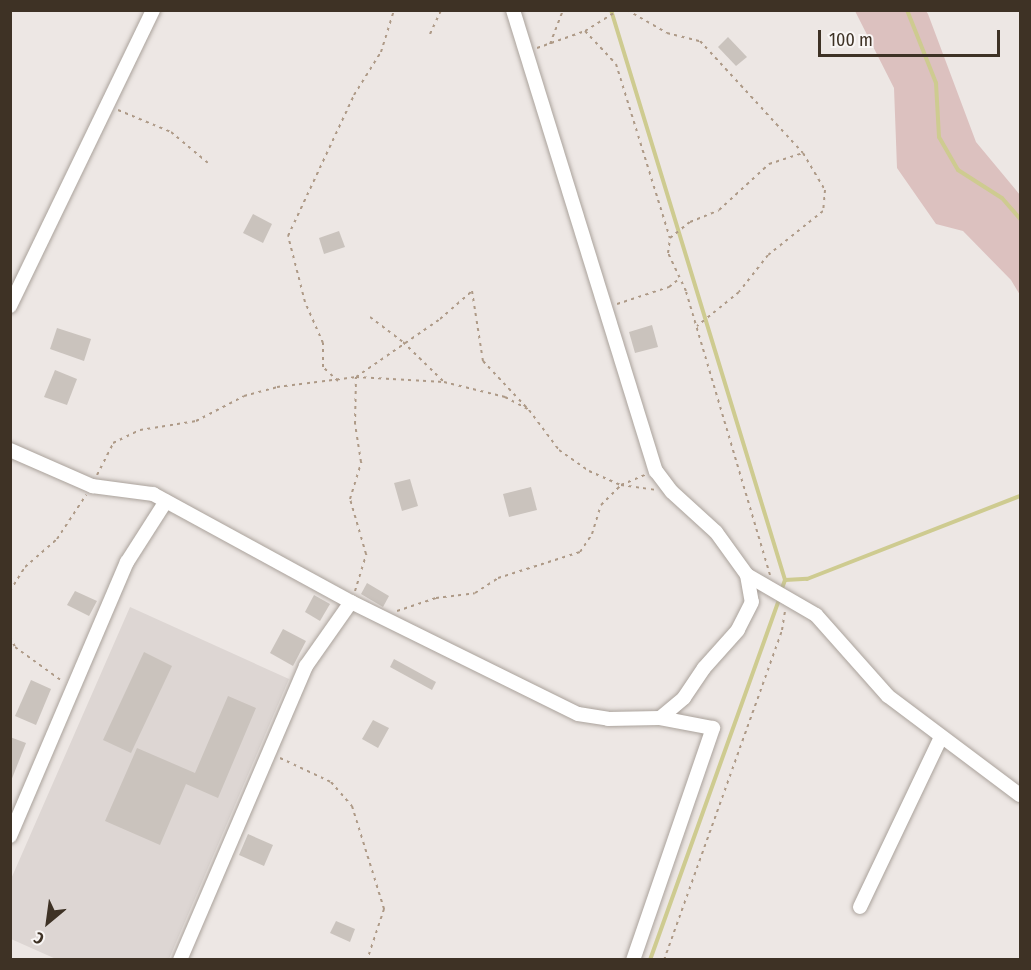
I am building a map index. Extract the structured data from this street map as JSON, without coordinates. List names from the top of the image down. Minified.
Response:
{"scale_bar":"100 m","north":"bottom left"}
